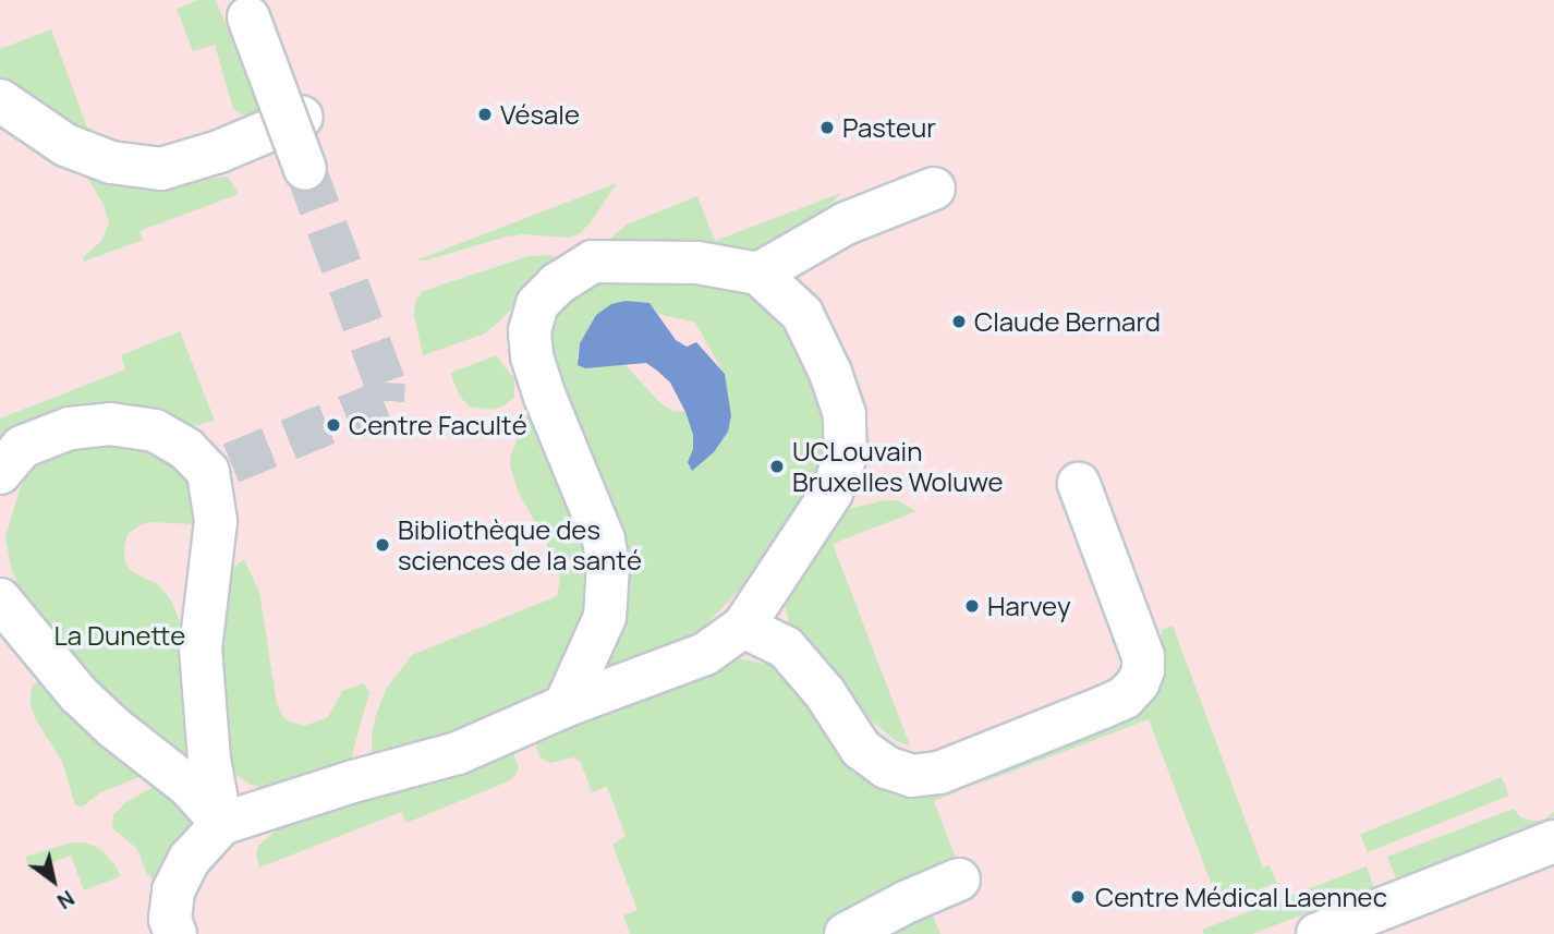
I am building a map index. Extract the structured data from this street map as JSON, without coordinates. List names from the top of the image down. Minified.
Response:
{"parks":["La Dunette"],"places":["Vésale","Pasteur","Claude Bernard","Centre Faculté","UCLouvain Bruxelles Woluwe","Bibliothèque des sciences de la santé","Harvey","Centre Médical Laennec"],"north":"bottom right"}
